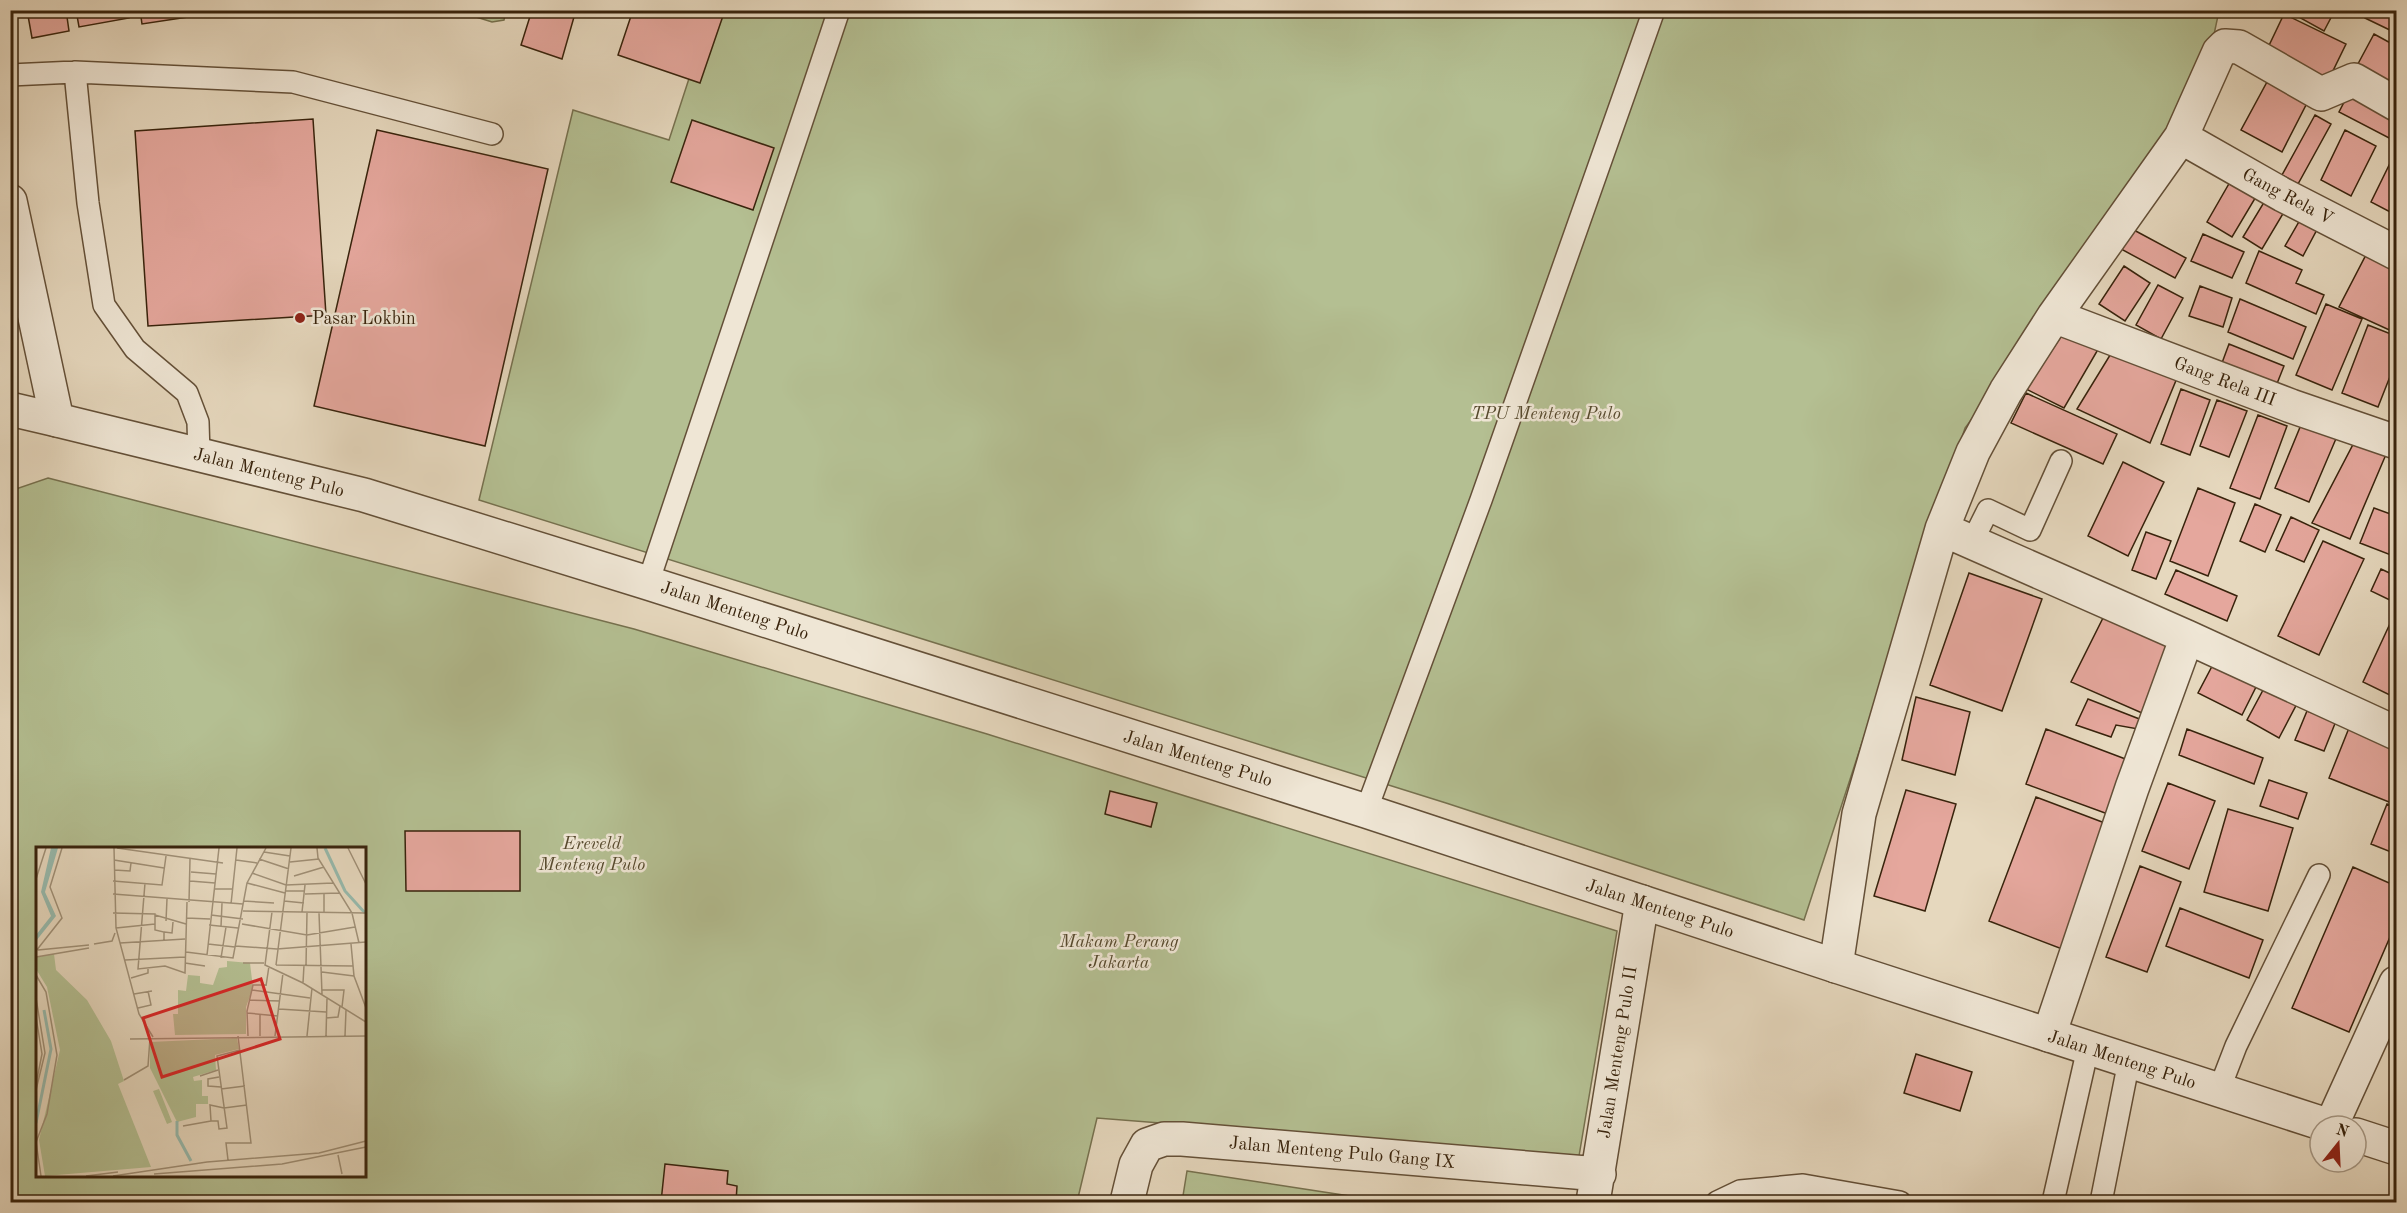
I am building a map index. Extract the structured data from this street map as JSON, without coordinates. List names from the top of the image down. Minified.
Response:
{"streets":{"street":["Gang Rela V","Gang Rela III","Jalan Menteng Pulo","Jalan Menteng Pulo II","Jalan Menteng Pulo Gang IX"]},"crossings":[["Jalan Menteng Pulo","Jalan Menteng Pulo II"],["Jalan Menteng Pulo II","Jalan Menteng Pulo Gang IX"]],"parks":["TPU Menteng Pulo","Ereveld Menteng Pulo","Makam Perang Jakarta"],"places":["Pasar Lokbin"],"north":"top"}
